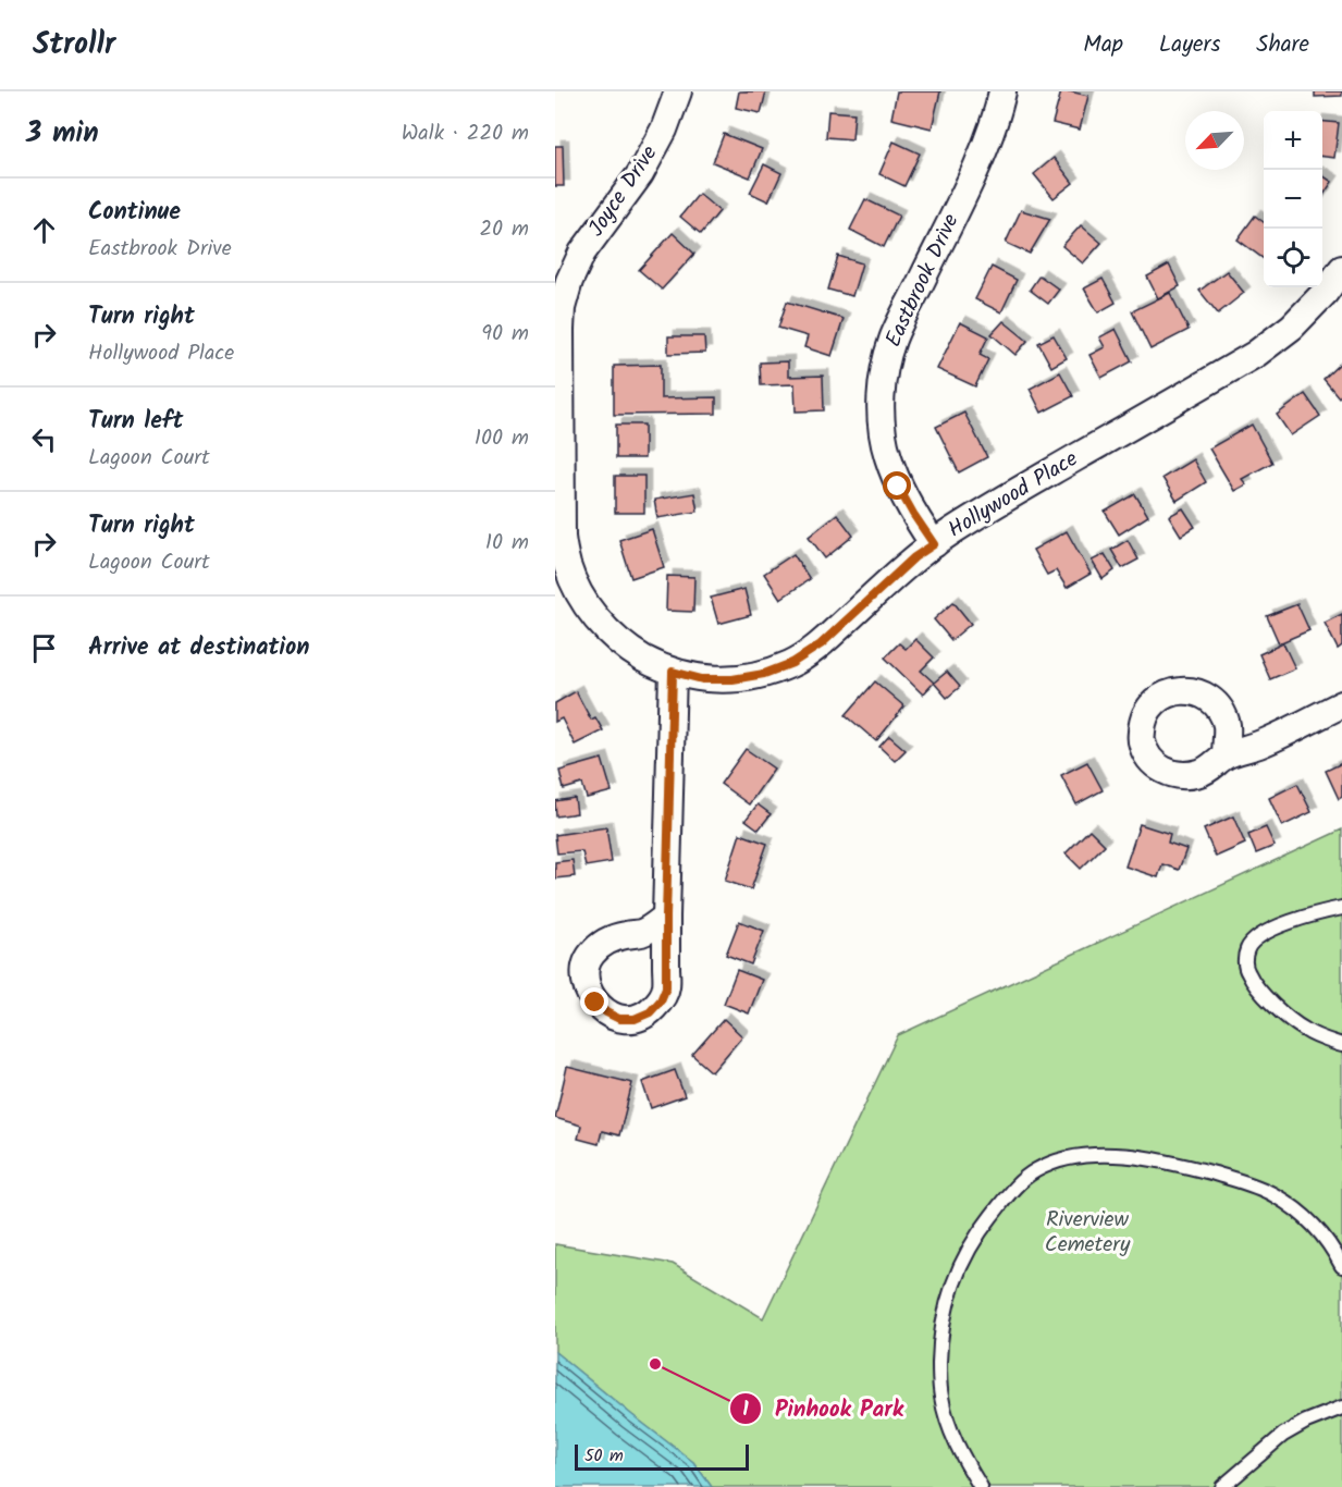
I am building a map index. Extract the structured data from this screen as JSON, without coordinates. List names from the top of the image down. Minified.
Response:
{"streets":{"street":["Joyce Drive","Eastbrook Drive","Hollywood Place"]},"crossings":[["Joyce Drive","Hollywood Place"],["Eastbrook Drive","Hollywood Place"]],"parks":["Riverview Cemetery"],"places":["Pinhook Park"],"scale_bar":"50 m","north":"bottom left","page":{"header":"Strollr","nav":["Map","Layers","Share"],"heading":["3 min","Walk · 220 m"],"map_buttons":["+","−"],"list":[["Continue","Eastbrook Drive","20 m"],["Turn right","Hollywood Place","90 m"],["Turn left","Lagoon Court","100 m"],["Turn right","Lagoon Court","10 m"],"Arrive at destination"],"scale":"50 m"}}
